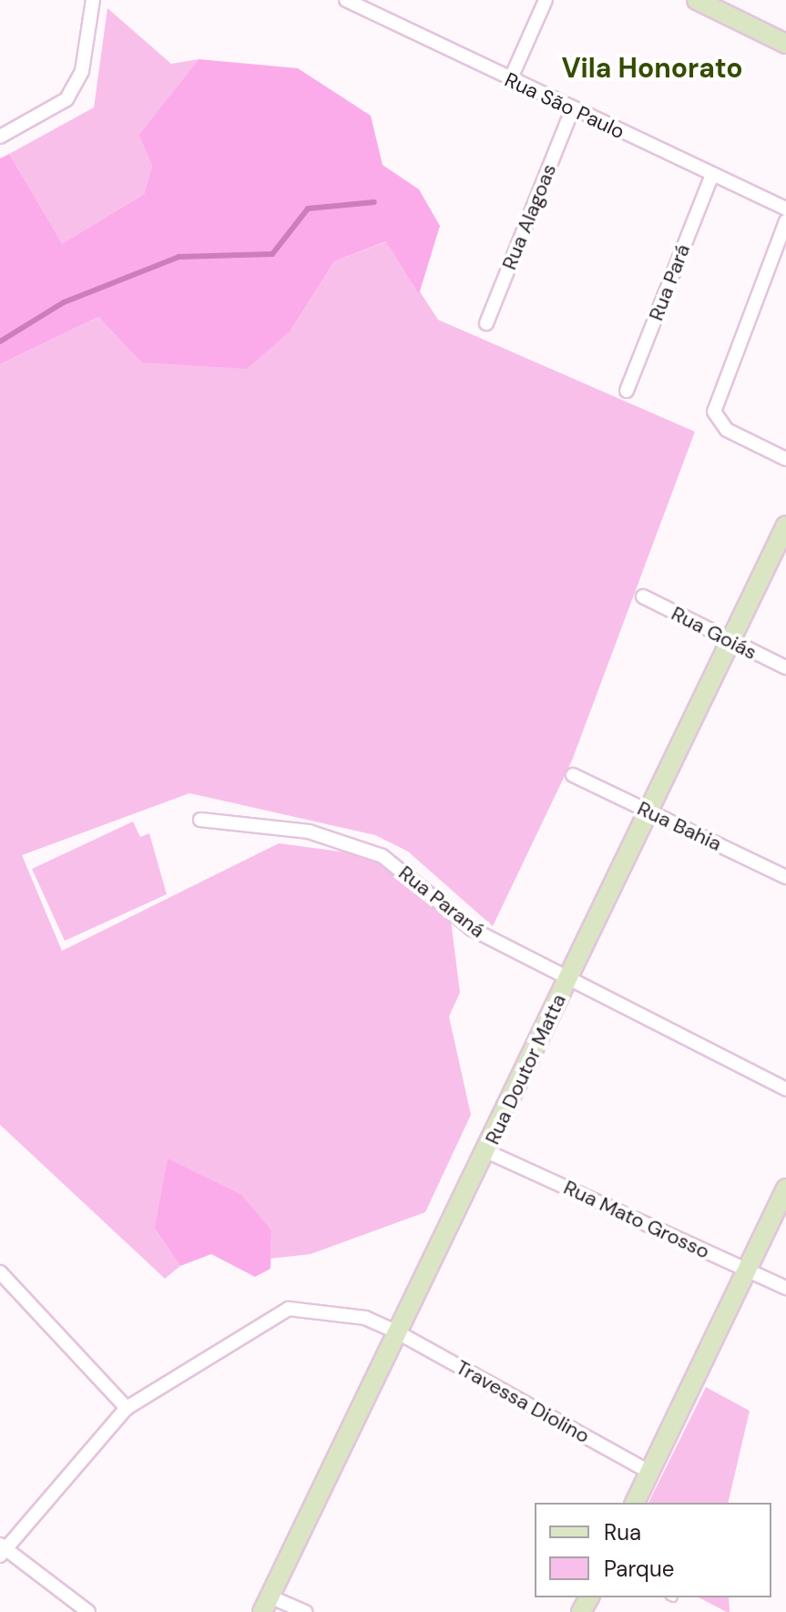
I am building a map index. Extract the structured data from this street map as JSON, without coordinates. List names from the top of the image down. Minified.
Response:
{"streets":{"street":["Rua São Paulo","Rua Alagoas","Rua Pará","Rua Goiás","Rua Bahia","Rua Paraná","Rua Doutor Matta","Rua Mato Grosso","Travessa Diolino"]},"crossings":[["Rua São Paulo","Rua Alagoas"],["Rua São Paulo","Rua Pará"],["Rua Goiás","Rua Doutor Matta"],["Rua Bahia","Rua Doutor Matta"],["Rua Paraná","Rua Doutor Matta"],["Rua Doutor Matta","Rua Mato Grosso"],["Rua Doutor Matta","Travessa Diolino"]],"districts":["Vila Honorato"],"legend":["Rua","Parque"]}
